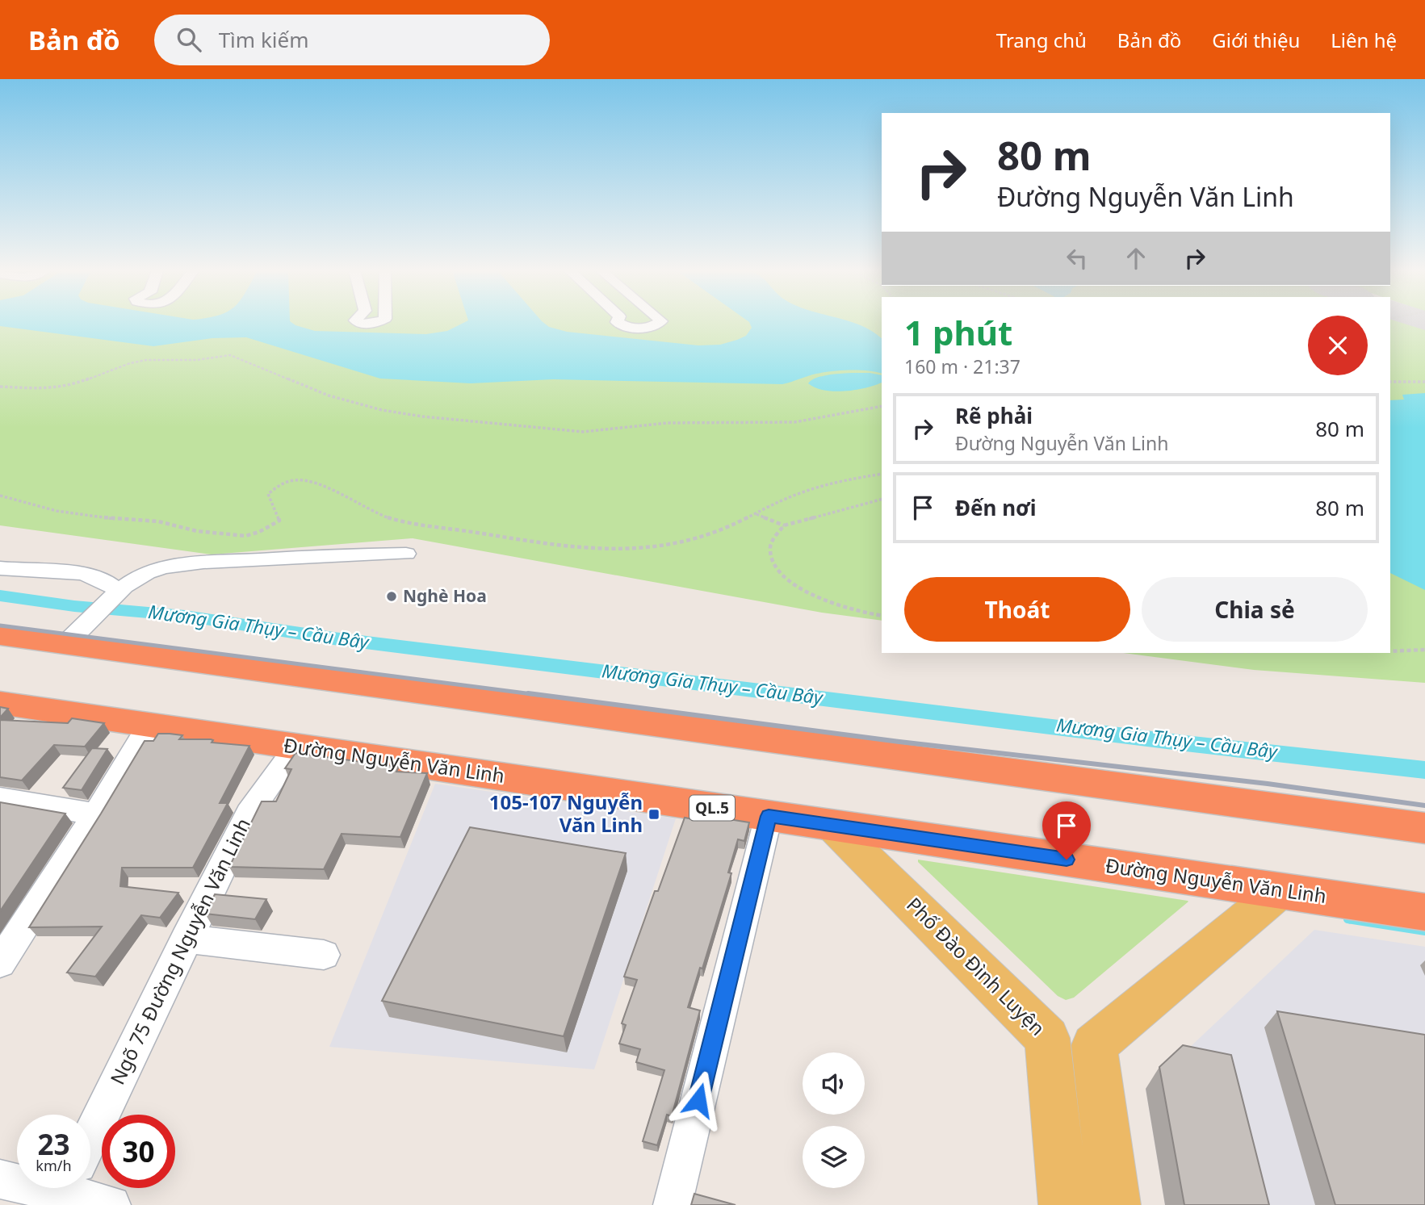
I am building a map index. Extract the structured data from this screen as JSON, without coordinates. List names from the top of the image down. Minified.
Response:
{"streets":{"highway":["Đường Nguyễn Văn Linh","QL.5"],"main road":["Phố Đào Đình Luyện"],"street":["Ngõ 75 Đường Nguyễn Văn Linh"]},"crossings":[["Đường Nguyễn Văn Linh","Ngõ 75 Đường Nguyễn Văn Linh"],["Đường Nguyễn Văn Linh","Phố Đào Đình Luyện"]],"water":["Mương Gia Thụy – Cầu Bây"],"places":{"other":["Nghè Hoa"],"transit":["105-107 Nguyễn Văn Linh"]},"page":{"header":"Bản đồ","search":"Tìm kiếm","nav":["Trang chủ","Bản đồ","Giới thiệu","Liên hệ"],"turn":["80 m","Đường Nguyễn Văn Linh"],"heading":["1 phút","160 m · 21:37"],"list":[{"name":"Rẽ phải","note":"Đường Nguyễn Văn Linh","value":"80 m"},{"name":"Đến nơi","value":"80 m"}],"buttons":["Thoát","Chia sẻ"],"speed":"23 km/h","limit":"30"}}
